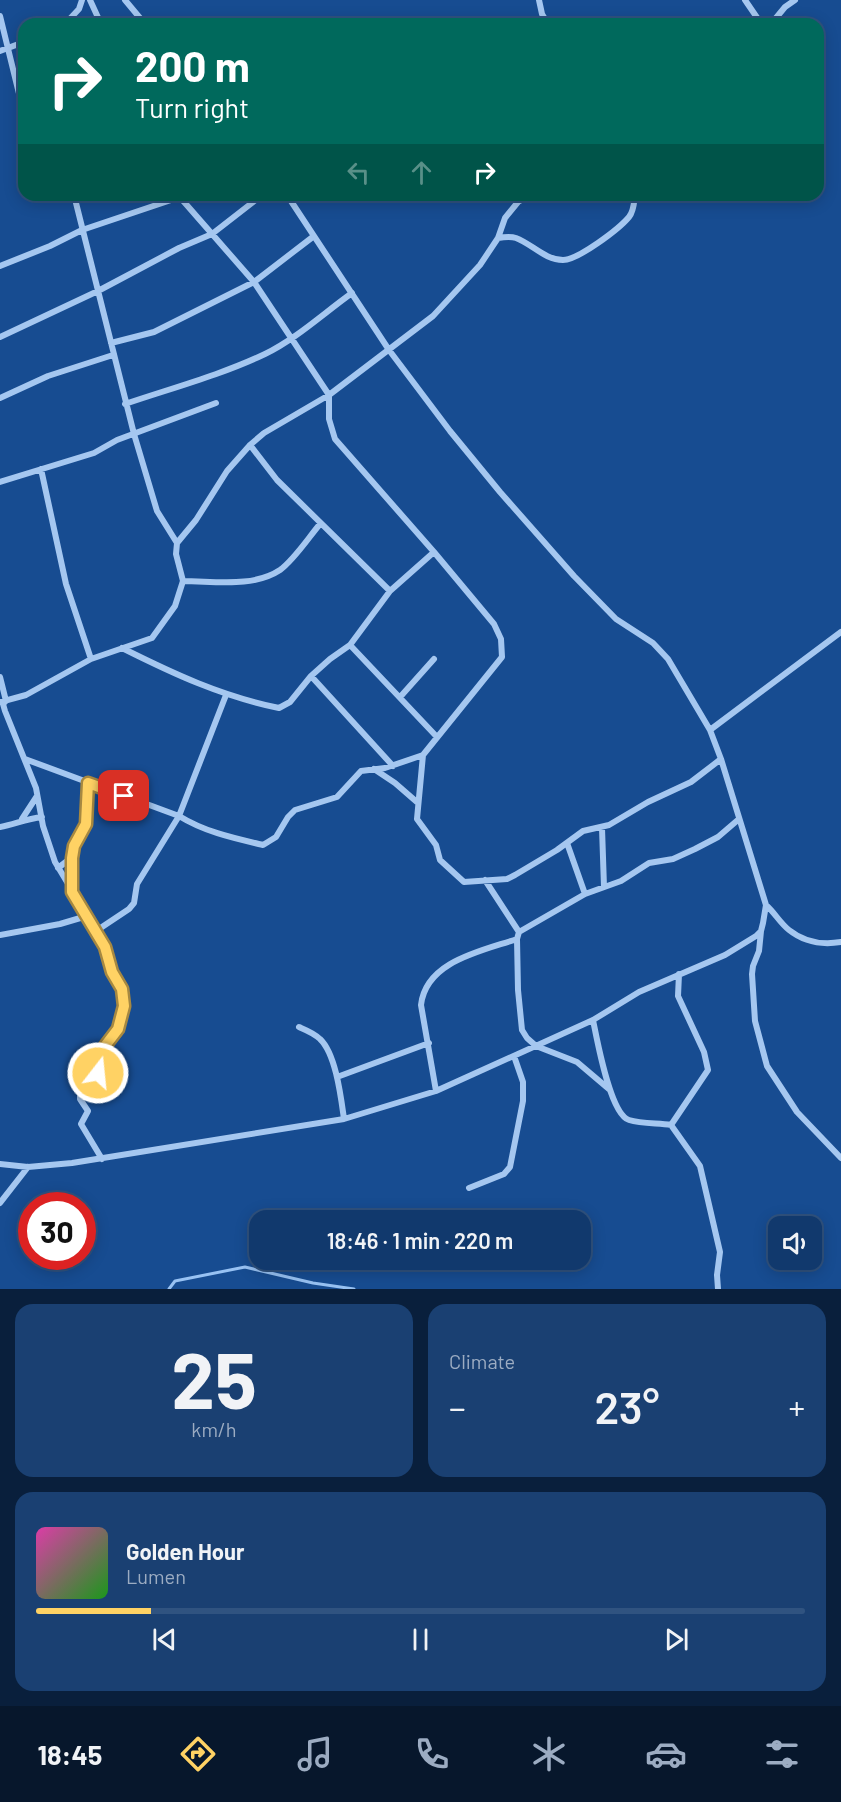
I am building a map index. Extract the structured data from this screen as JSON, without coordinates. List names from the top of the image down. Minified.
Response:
{"page":{"turn":["200 m","Turn right"],"limit":"30","trip":"18:46 · 1 min · 220 m","tile":[["25","km/h"],"Climate"],"heat":["−","23°","+"],"song":["Golden Hour","Lumen"],"tabs":"18:45"}}
